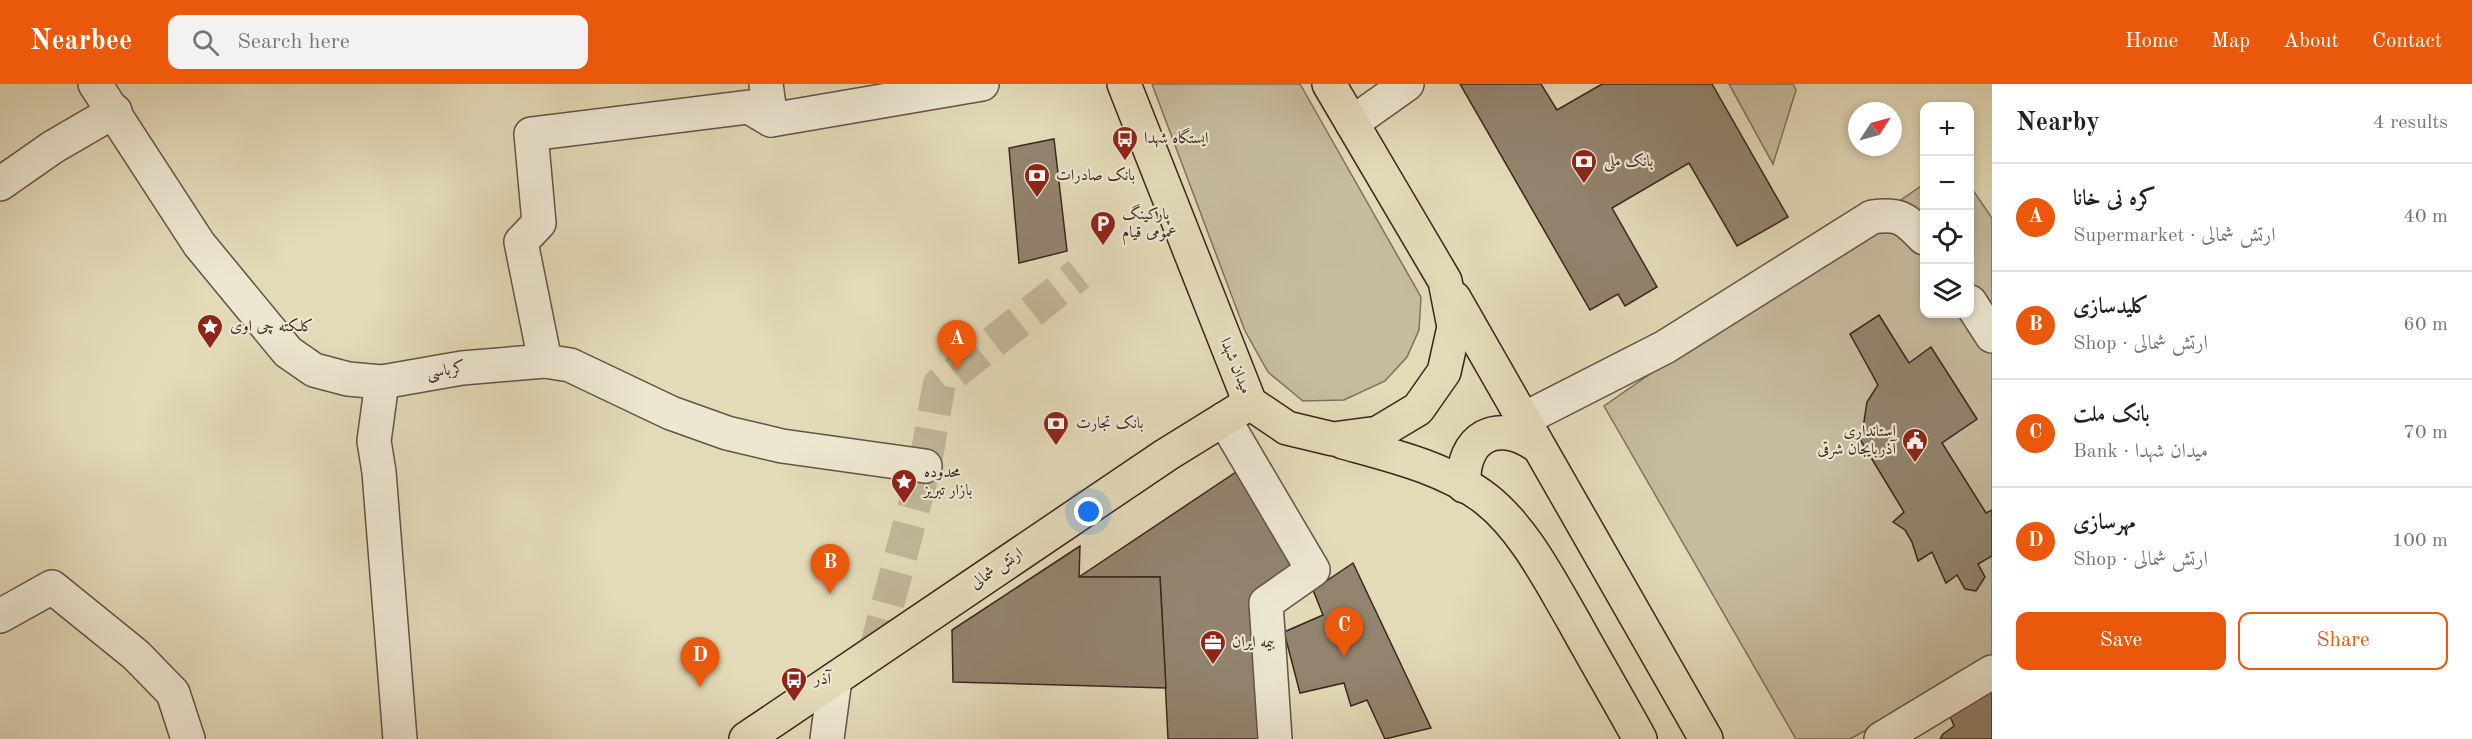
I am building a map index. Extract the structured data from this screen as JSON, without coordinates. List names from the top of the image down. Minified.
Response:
{"streets":{"main road":["میدان شهدا","ارتش شمالی"],"street":["کرباسی"]},"crossings":[["میدان شهدا","ارتش شمالی"]],"places":{"bus stop":["ایستگاه شهدا","آذر"],"bank":["بانک ملی","بانک صادرات","بانک تجارت"],"parking":["پارکینگ عمومی قیام"],"place":["کلکته چی اوی","محدوده بازار تبریز"],"public building":["استانداری آذربایجان شرقی"],"office":["بیمه ایران"]},"north":"top right","page":{"header":"Nearbee","search":"Search here","nav":["Home","Map","About","Contact"],"heading":["Nearby","4 results"],"map_buttons":["+","−"],"list":[{"mark":"A","name":"کره نی خانا","note":"Supermarket · ارتش شمالی","value":"40 m"},{"mark":"B","name":"کلیدسازی","note":"Shop · ارتش شمالی","value":"60 m"},{"mark":"C","name":"بانک ملت","note":"Bank · میدان شهدا","value":"70 m"},{"mark":"D","name":"مهرسازی","note":"Shop · ارتش شمالی","value":"100 m"}],"pins":["A","B","C","D"],"buttons":["Save","Share"]}}
